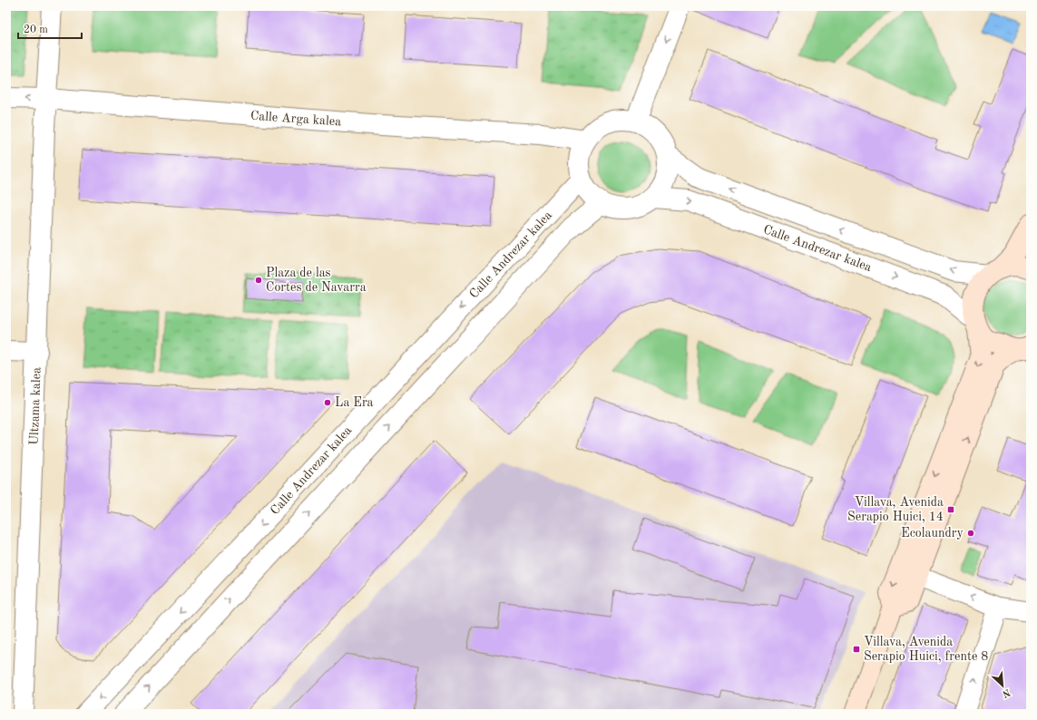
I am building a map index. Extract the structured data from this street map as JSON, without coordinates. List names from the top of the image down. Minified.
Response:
{"streets":{"street":["Calle Arga kalea","Calle Andrezar kalea","Ultzama kalea"]},"crossings":[["Calle Arga kalea","Calle Andrezar kalea"],["Calle Arga kalea","Ultzama kalea"]],"places":{"other":["Plaza de las Cortes de Navarra","La Era","Ecolaundry"],"transit":["Villava, Avenida Serapio Huici, 14","Villava, Avenida Serapio Huici, frente 8"]},"scale_bar":"20 m","north":"bottom right"}
